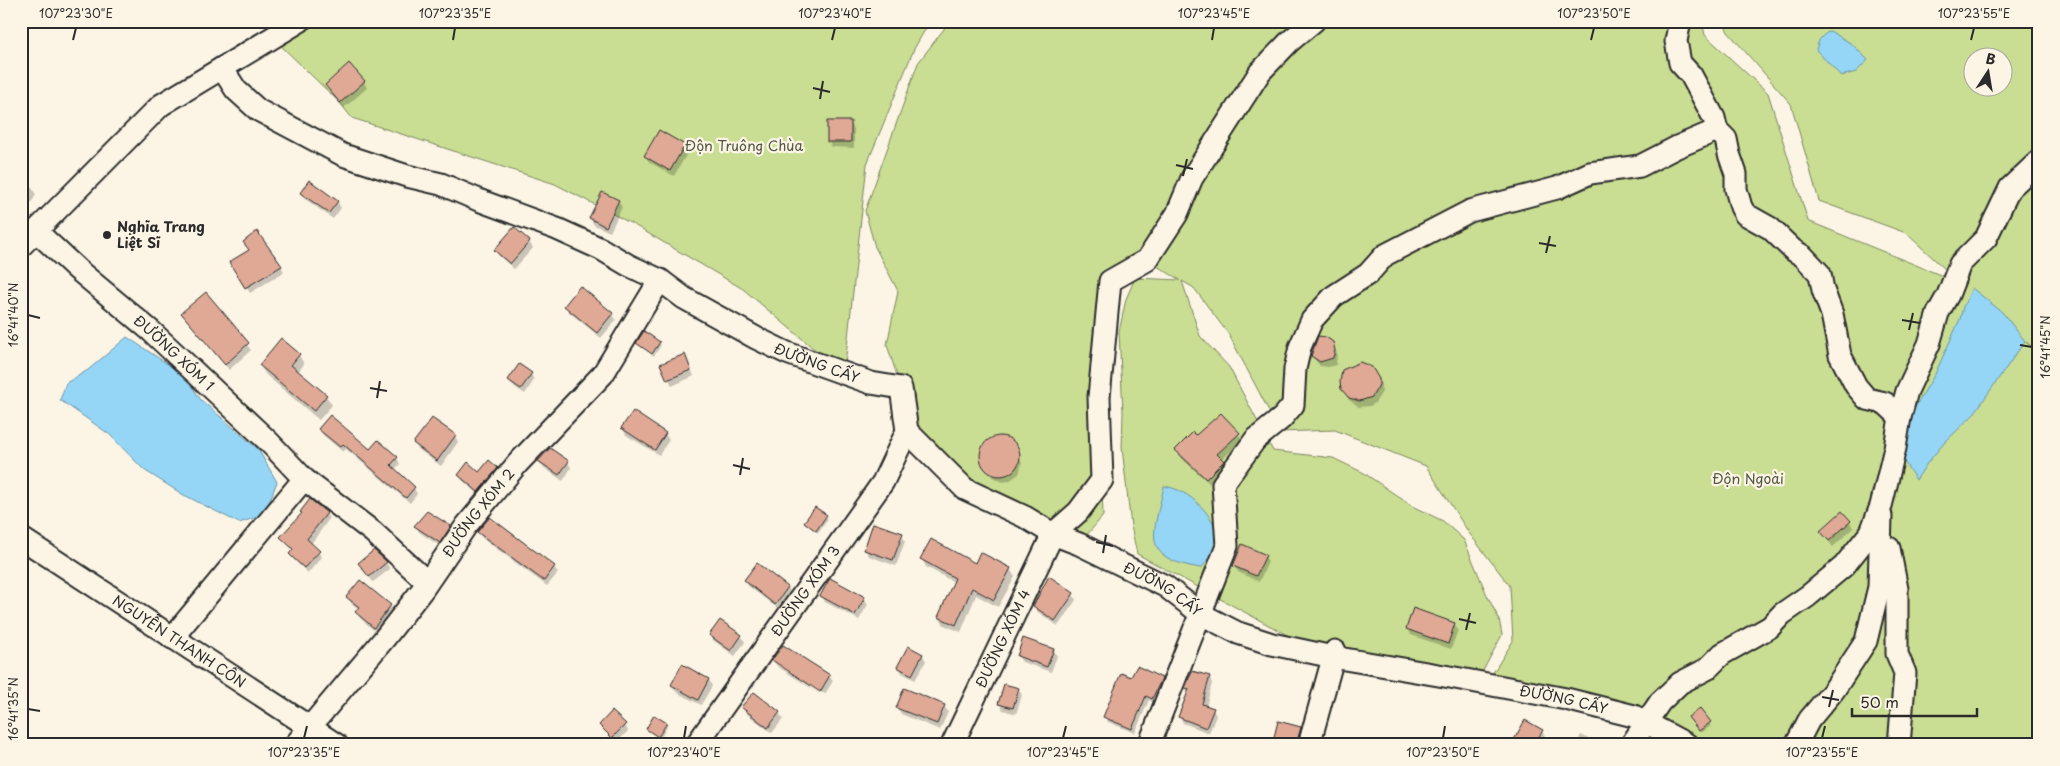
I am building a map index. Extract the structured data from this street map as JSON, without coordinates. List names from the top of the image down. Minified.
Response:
{"streets":{"street":["ĐƯỜNG XÓM 1","ĐƯỜNG CẤY","ĐƯỜNG XÓM 2","ĐƯỜNG XÓM 3","ĐƯỜNG XÓM 4","NGUYỄN THANH CÔN"]},"crossings":[["ĐƯỜNG XÓM 1","ĐƯỜNG XÓM 2"],["ĐƯỜNG CẤY","ĐƯỜNG XÓM 2"],["ĐƯỜNG CẤY","ĐƯỜNG XÓM 3"],["ĐƯỜNG CẤY","ĐƯỜNG XÓM 4"],["ĐƯỜNG XÓM 2","NGUYỄN THANH CÔN"]],"parks":["Độn Truông Chùa","Độn Ngoài"],"places":["Nghĩa Trang Liệt Sĩ"],"scale_bar":"50 m","north":"top","coordinates":["107°23'30\"E","107°23'35\"E","107°23'40\"E","107°23'45\"E","107°23'50\"E","107°23'55\"E","16°41'40\"N","16°41'45\"N","16°41'35\"N"]}
